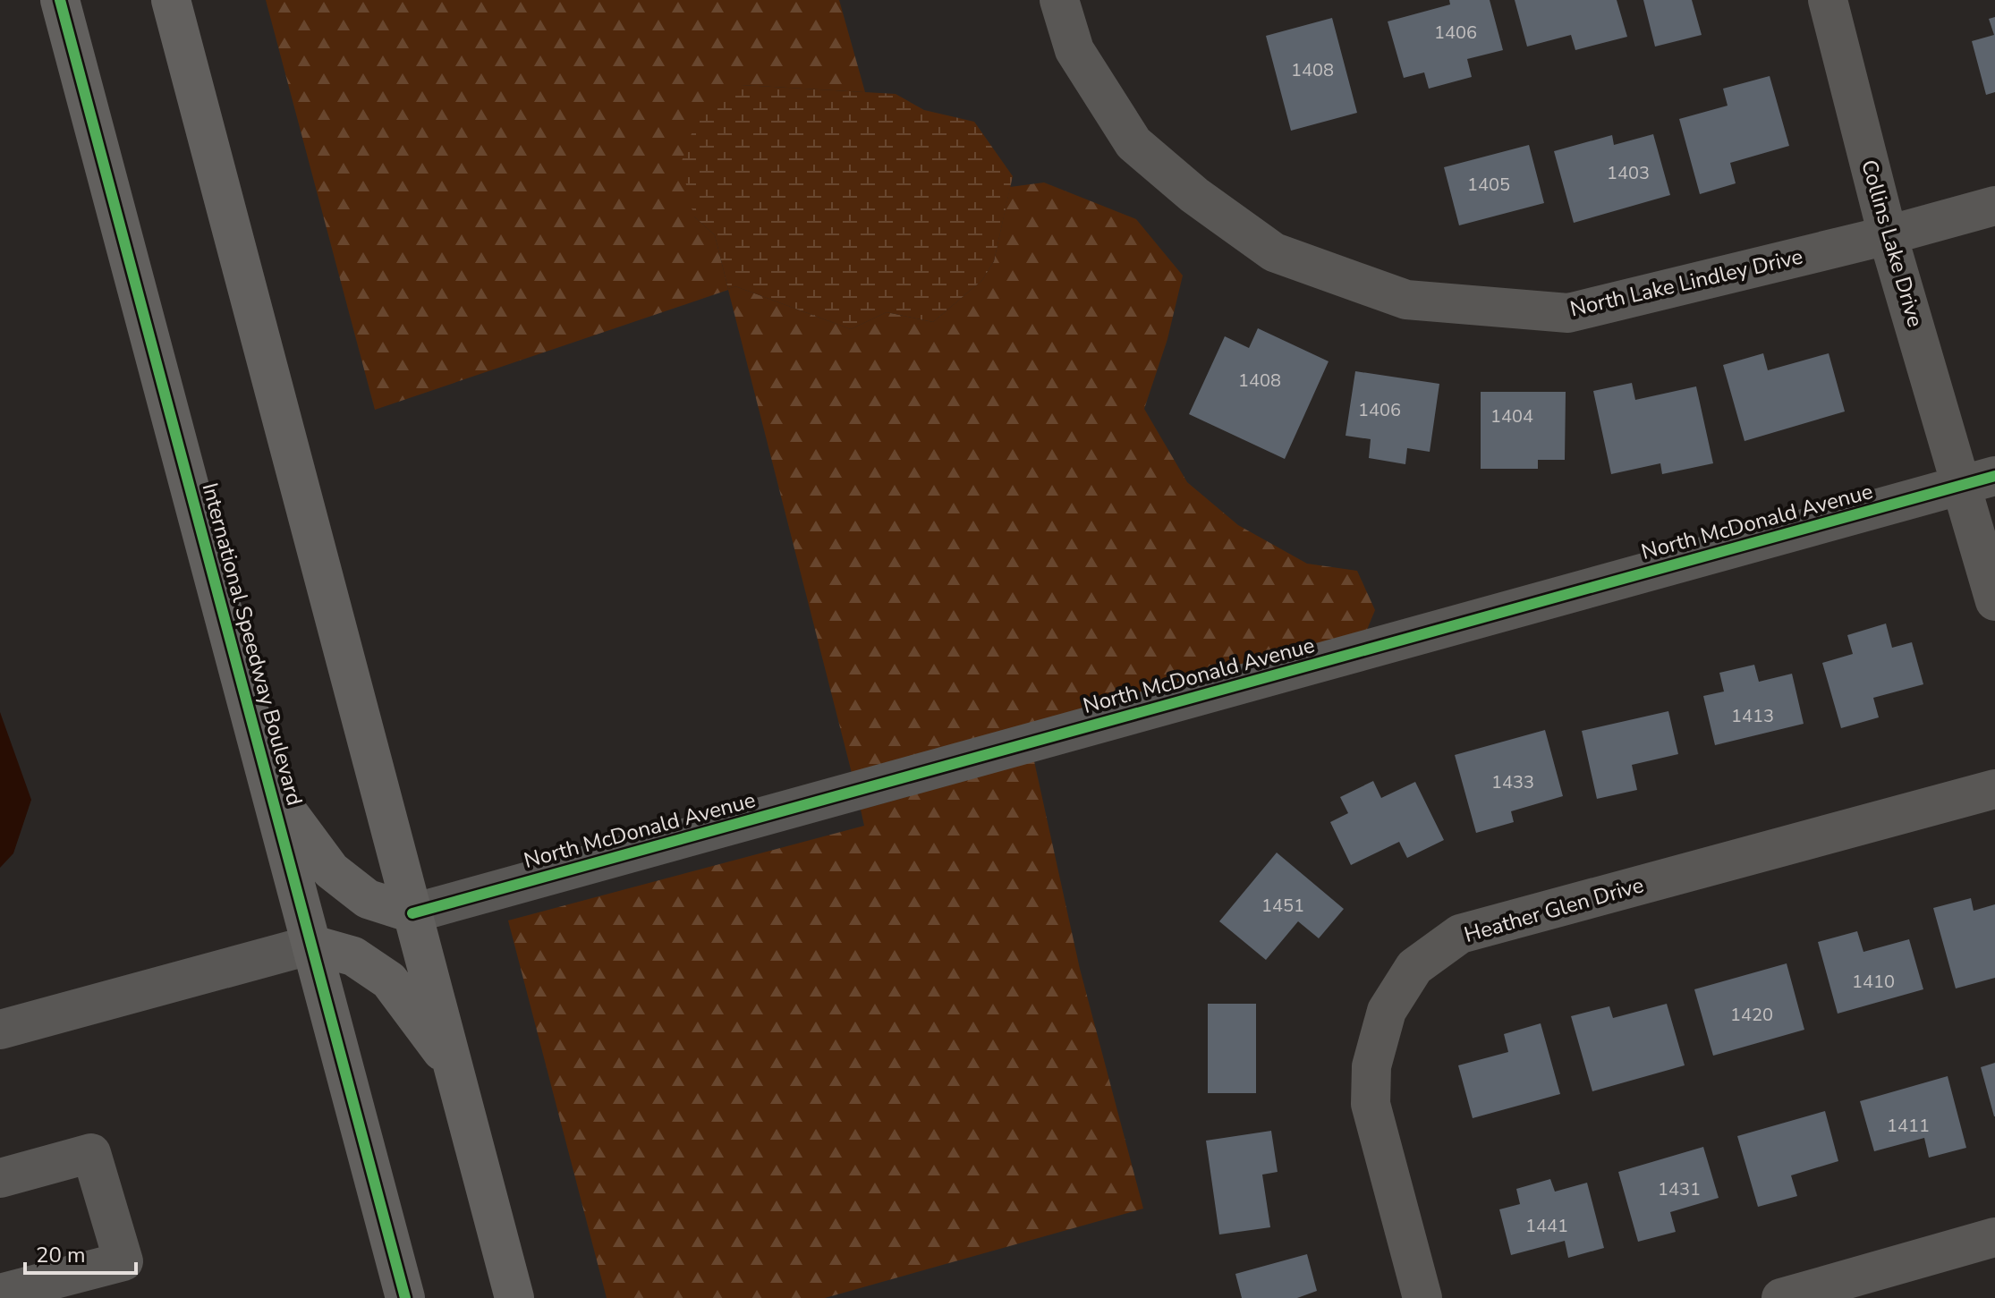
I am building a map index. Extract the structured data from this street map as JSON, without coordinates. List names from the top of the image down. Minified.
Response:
{"streets":{"main road":["International Speedway Boulevard"],"street":["Collins Lake Drive","North Lake Lindley Drive","North McDonald Avenue","Heather Glen Drive"]},"crossings":[["Collins Lake Drive","North Lake Lindley Drive"],["Collins Lake Drive","North McDonald Avenue"]],"house_numbers":["1406","1408","1403","1405","1408","1406","1404","1413","1433","1451","1410","1420","1411","1431","1441"],"scale_bar":"20 m"}
